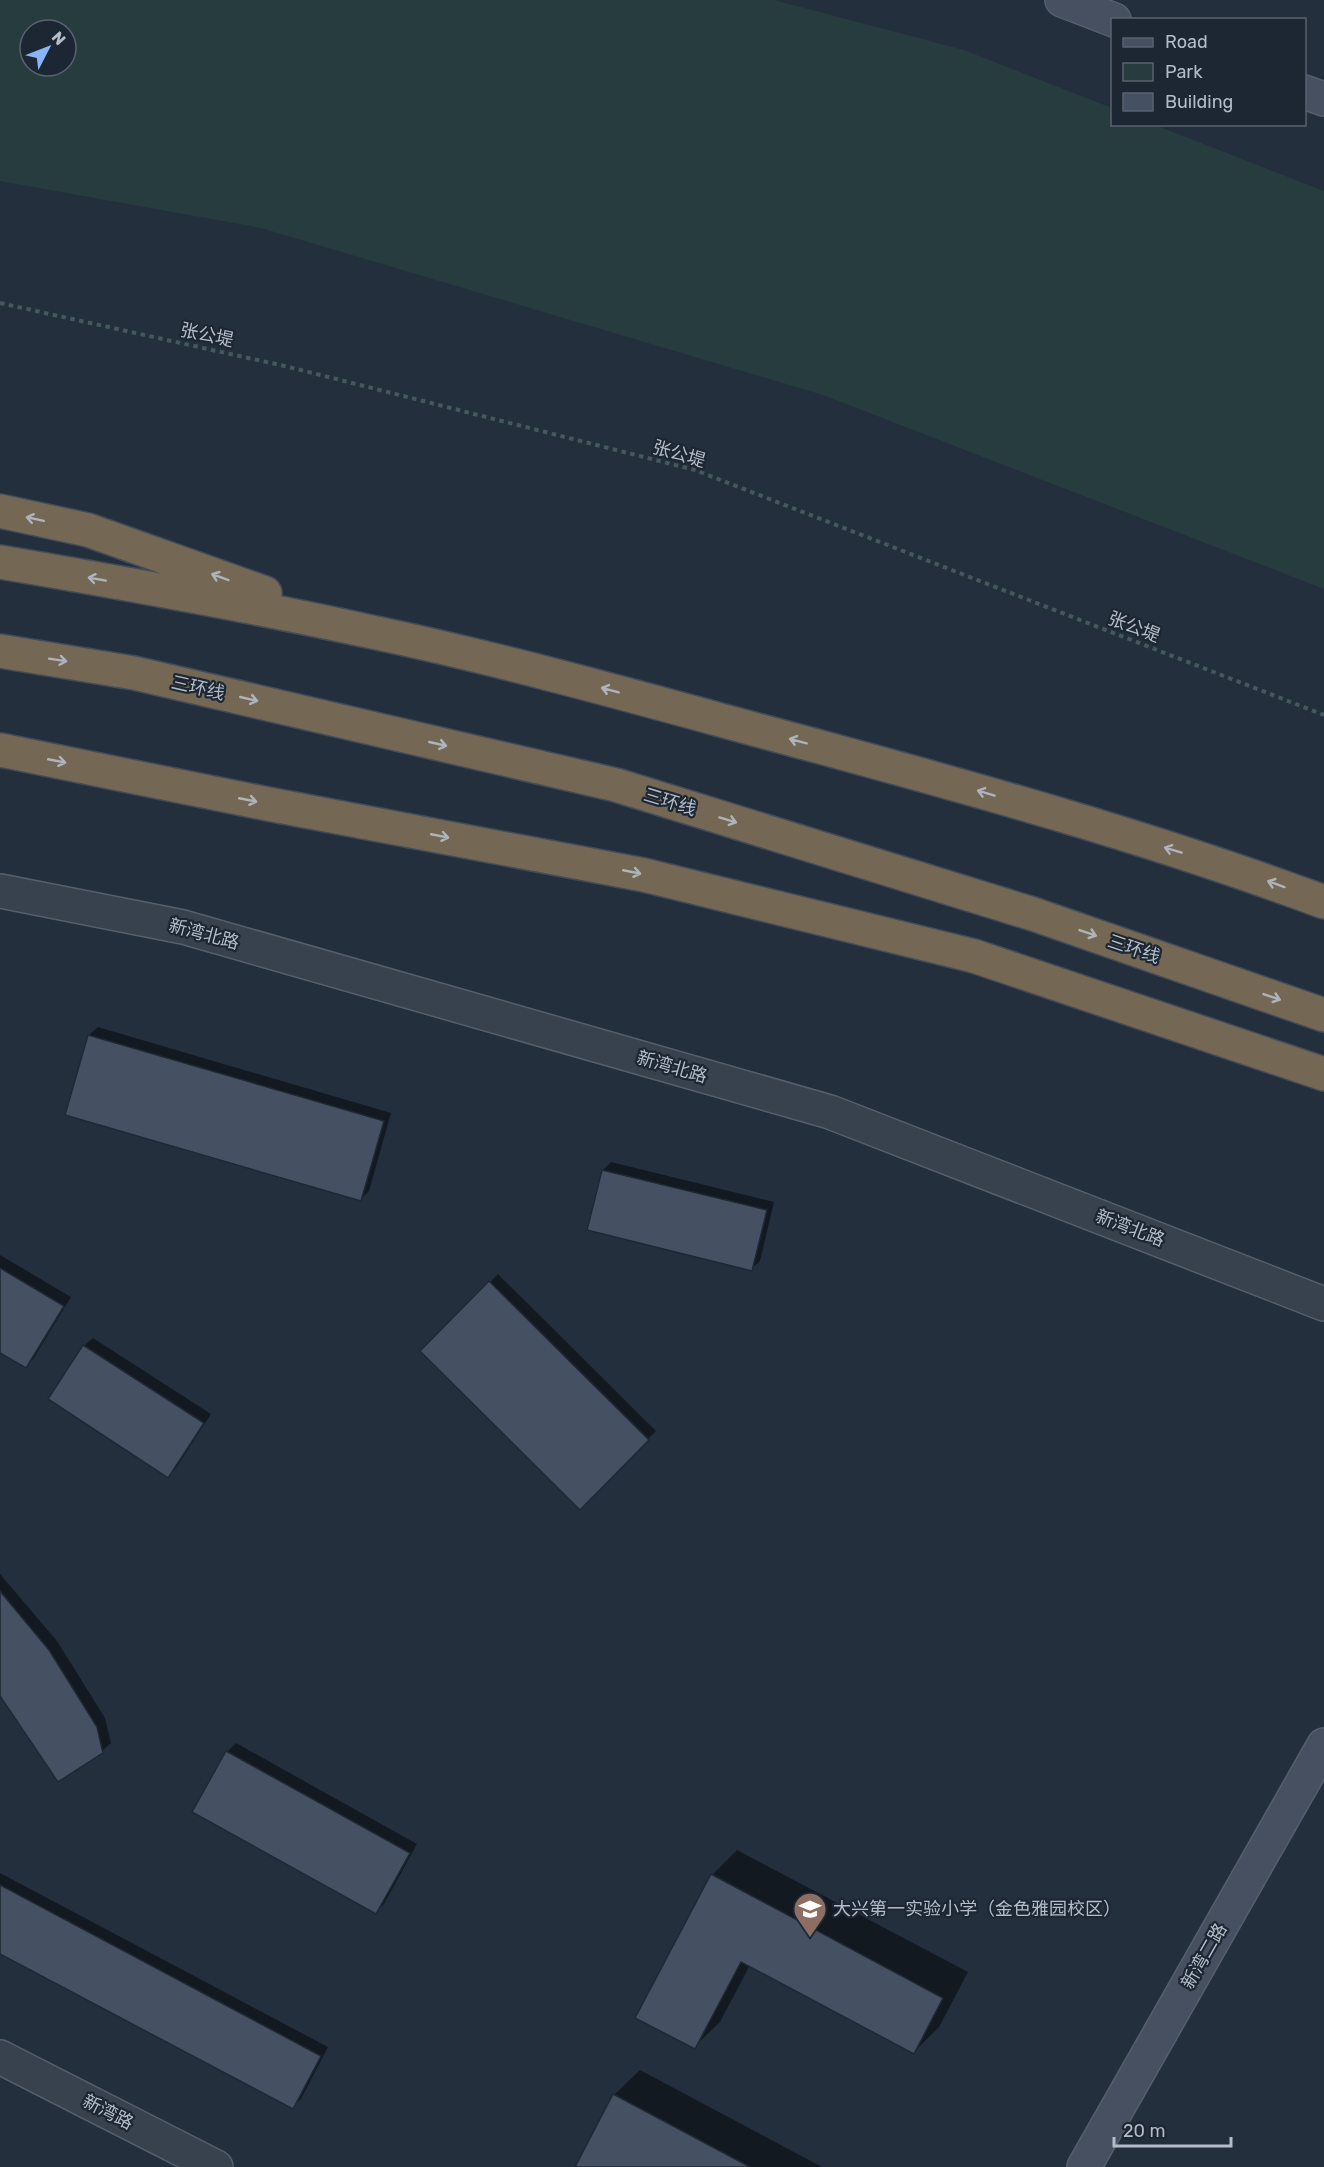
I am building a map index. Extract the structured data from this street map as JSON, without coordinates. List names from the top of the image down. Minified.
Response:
{"streets":{"highway":["三环线"],"street":["新湾北路","新湾二路","新湾路"],"path":["张公堤"]},"places":{"school or university":["大兴第一实验小学（金色雅园校区）"]},"legend":["Road","Park","Building"],"scale_bar":"20 m","north":"top right"}
